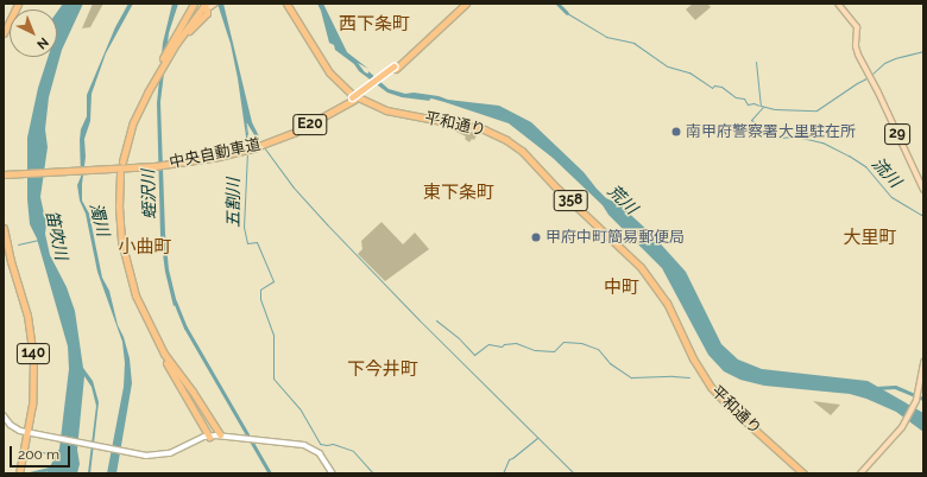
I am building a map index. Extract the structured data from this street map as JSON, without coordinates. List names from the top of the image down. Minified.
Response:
{"streets":{"highway":["E20","平和通り","中央自動車道","358","140"],"main road":["29"]},"districts":["西下条町","東下条町","大里町","小曲町","中町","下今井町"],"water":["流川","蛭沢川","荒川","五割川","濁川","笛吹川"],"places":["南甲府警察署大里駐在所","甲府中町簡易郵便局"],"scale_bar":"200 m","north":"bottom right"}
